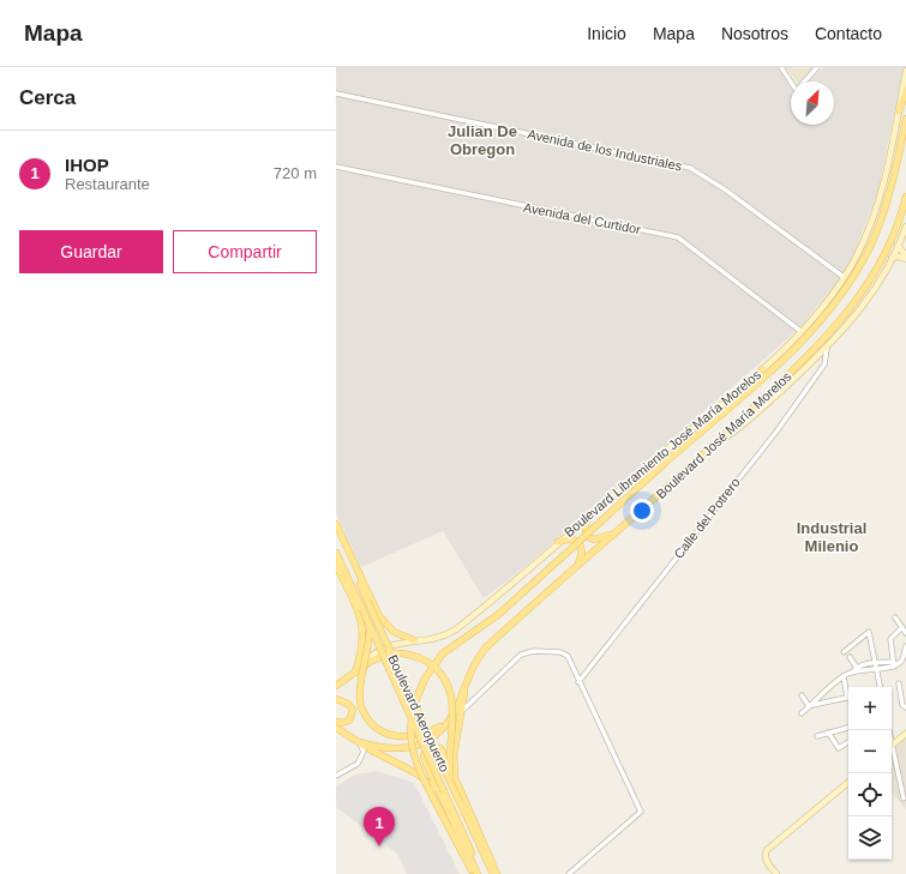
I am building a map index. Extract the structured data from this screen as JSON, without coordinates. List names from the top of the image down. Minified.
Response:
{"streets":{"main road":["Boulevard José María Morelos","Boulevard Aeropuerto"],"street":["Avenida de los Industriales","Avenida del Curtidor","Boulevard Libramiento José María Morelos","Calle del Potrero"]},"crossings":[["Avenida de los Industriales","Boulevard Libramiento José María Morelos"],["Avenida del Curtidor","Boulevard Libramiento José María Morelos"],["Boulevard José María Morelos","Boulevard Libramiento José María Morelos"],["Boulevard Libramiento José María Morelos","Calle del Potrero"]],"districts":["Julian De Obregon","Industrial Milenio"],"north":"top right","page":{"header":"Mapa","nav":["Inicio","Mapa","Nosotros","Contacto"],"heading":"Cerca","list":[{"mark":"1","name":"IHOP","note":"Restaurante","value":"720 m"}],"buttons":["Guardar","Compartir"],"map_buttons":["+","−"],"pins":"1"}}
